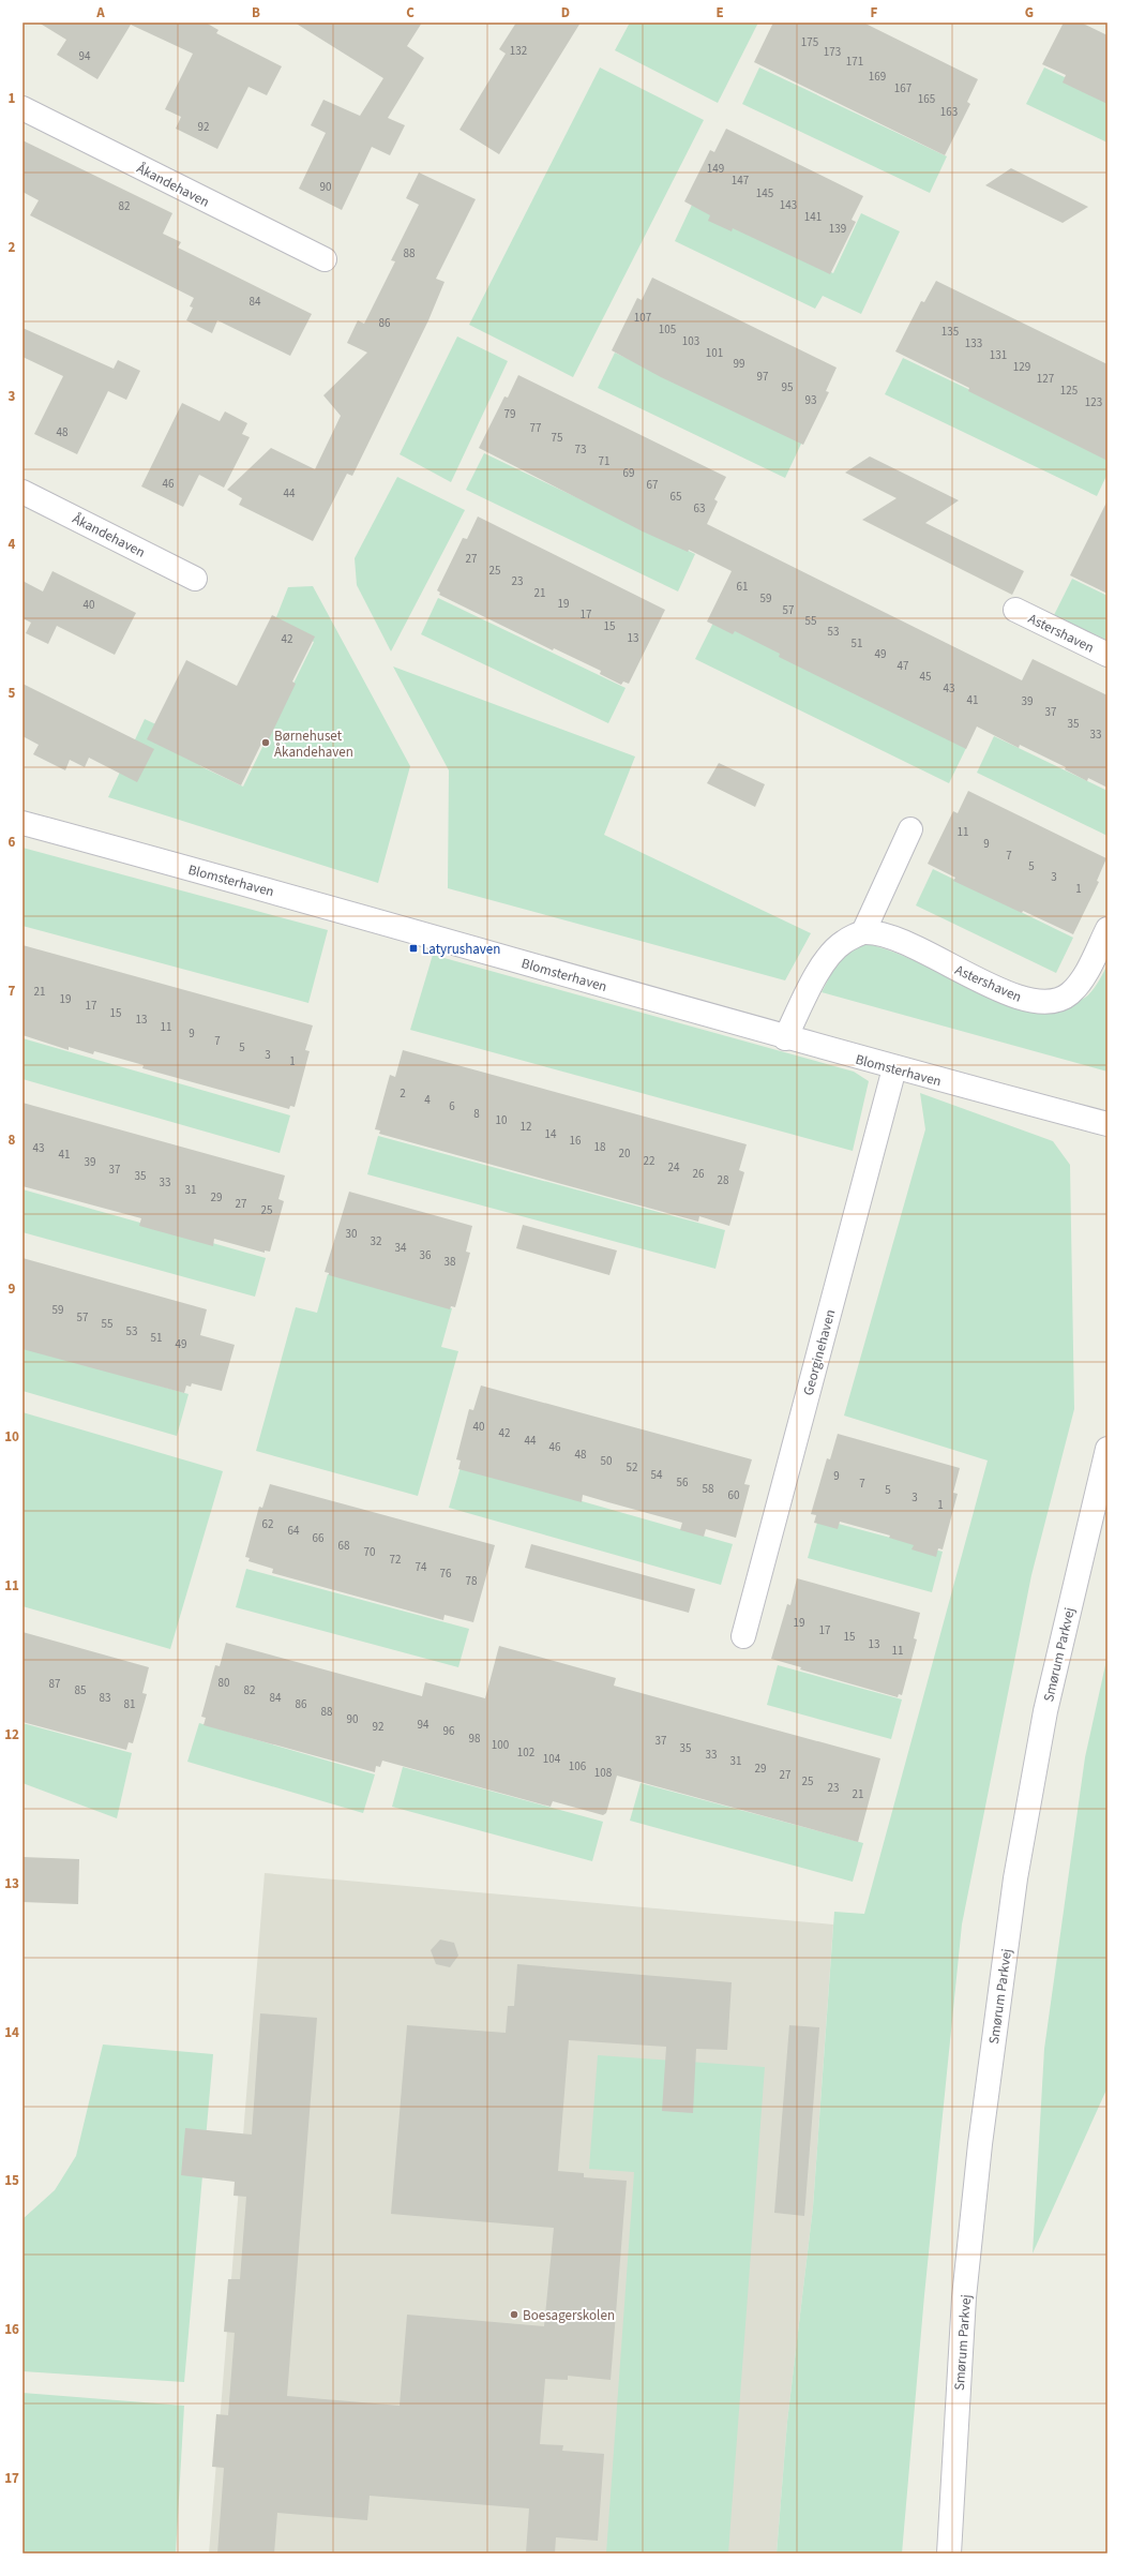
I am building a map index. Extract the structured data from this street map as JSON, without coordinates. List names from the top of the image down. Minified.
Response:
{"streets":{"street":["Åkandehaven","Astershaven","Blomsterhaven","Georginehaven","Smørum Parkvej"]},"crossings":[["Blomsterhaven","Georginehaven"]],"places":{"other":["Børnehuset Åkandehaven","Boesagerskolen"],"transit":["Latyrushaven"]},"house_numbers":["175","132","173","94","171","169","167","165","163","92","149","147","90","145","143","82","141","139","88","84","107","86","105","135","103","133","101","131","99","129","97","127","95","125","93","123","79","77","48","75","73","71","69","46","67","44","65","63","27","25","23","61","21","59","19","40","57","17","55","15","53","13","42","51","49","47","45","43","41","39","37","35","33","11","9","7","5","3","1","21","19","17","15","13","11","9","7","5","3","1","2","4","6","8","10","12","14","16","18","43","20","41","22","39","24","37","26","35","28","33","31","29","27","25","30","32","34","36","38","59","57","55","53","51","49","40","42","44","46","48","50","52","54","9","56","7","58","5","60","3","1","62","64","66","68","70","72","74","76","78","19","17","15","13","11","80","87","85","82","83","84","81","86","88","90","94","92","96","98","37","100","35","102","33","104","31","106","29","108","27","25","23","21"],"grid":{"columns":["A","B","C","D","E","F","G"],"rows":["1","2","3","4","5","6","7","8","9","10","11","12","13","14","15","16","17"]}}
